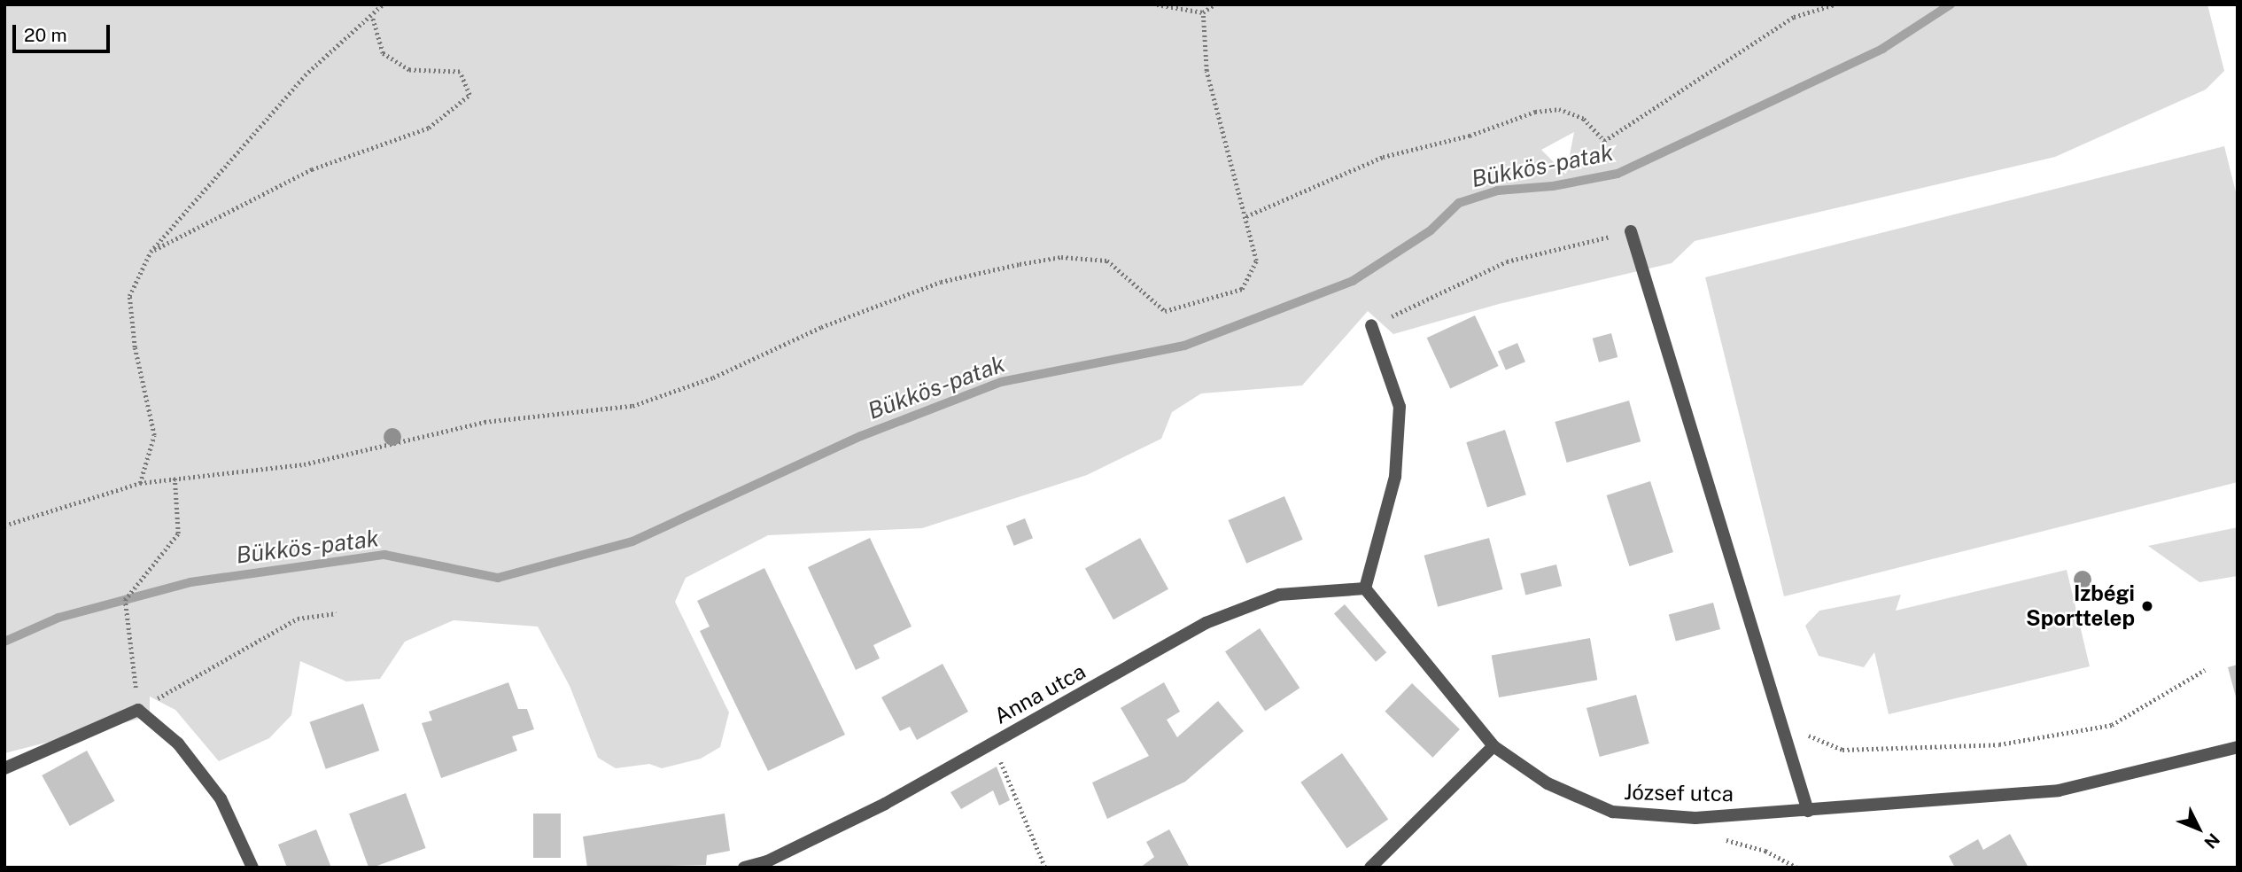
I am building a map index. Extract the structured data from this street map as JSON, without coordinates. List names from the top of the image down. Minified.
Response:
{"streets":{"street":["Anna utca","József utca"]},"crossings":[["Anna utca","József utca"]],"water":["Bükkös-patak"],"places":["Izbégi Sporttelep"],"scale_bar":"20 m","north":"bottom right"}
